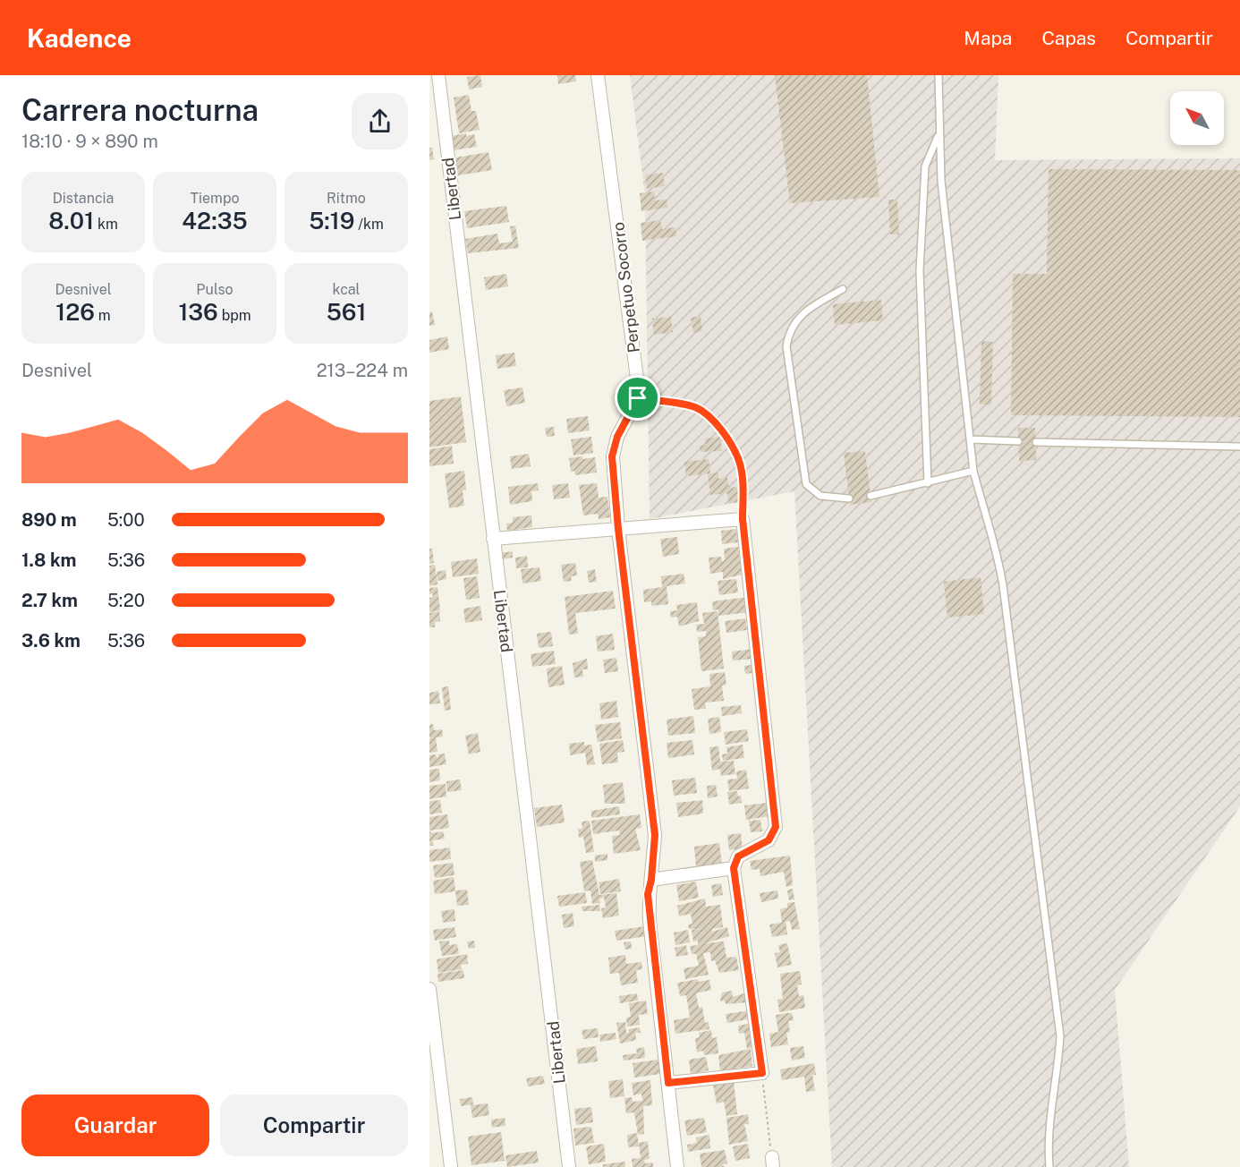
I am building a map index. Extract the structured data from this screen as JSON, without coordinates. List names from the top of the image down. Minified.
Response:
{"streets":{"street":["Libertad","Perpetuo Socorro"]},"north":"top left","page":{"header":"Kadence","nav":["Mapa","Capas","Compartir"],"heading":["Carrera nocturna","18:10 · 9 × 890 m"],"stats":[["Distancia","8.01 km"],["Tiempo","42:35"],["Ritmo","5:19 /km"],["Desnivel","126 m"],["Pulso","136 bpm"],["kcal","561"]],"chart":["Desnivel","213–224 m"],"list":[{"name":"890 m","note":"5:00"},{"name":"1.8 km","note":"5:36"},{"name":"2.7 km","note":"5:20"},{"name":"3.6 km","note":"5:36"}],"buttons":["Guardar","Compartir"]}}
